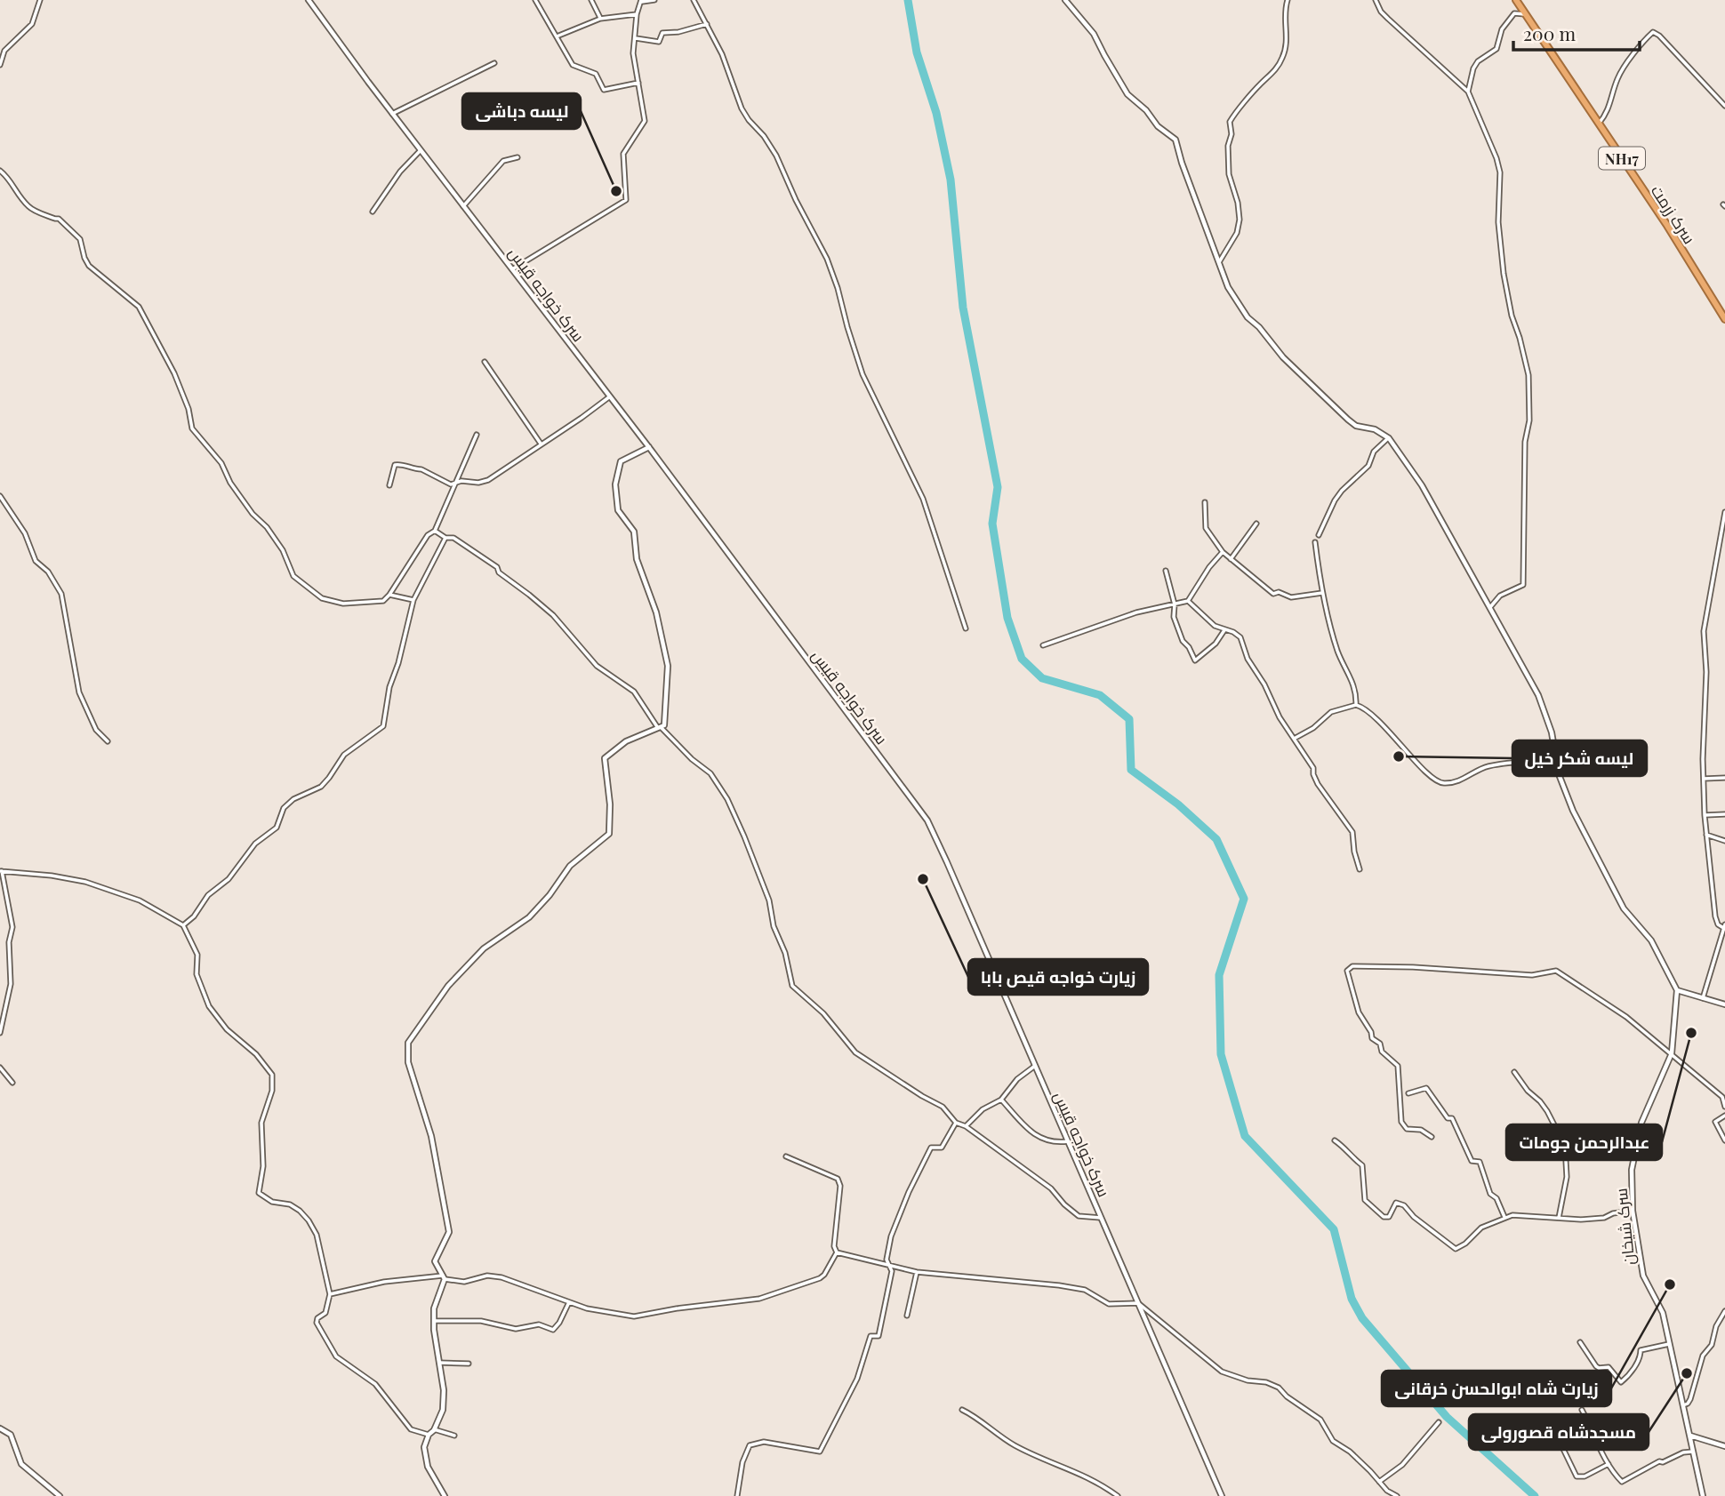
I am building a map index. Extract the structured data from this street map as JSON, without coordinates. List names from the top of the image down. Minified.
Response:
{"streets":{"highway":["NH17","سرک زرمت"],"street":["سرک خواجه قیس","سرک شیخان"]},"places":["لیسه دباشی","لیسه شکر خیل","زیارت خواجه قیص بابا","عبدالرحمن جومات","زیارت شاه ابوالحسن خرقانی","مسجدشاه قصورولی"],"scale_bar":"200 m"}
